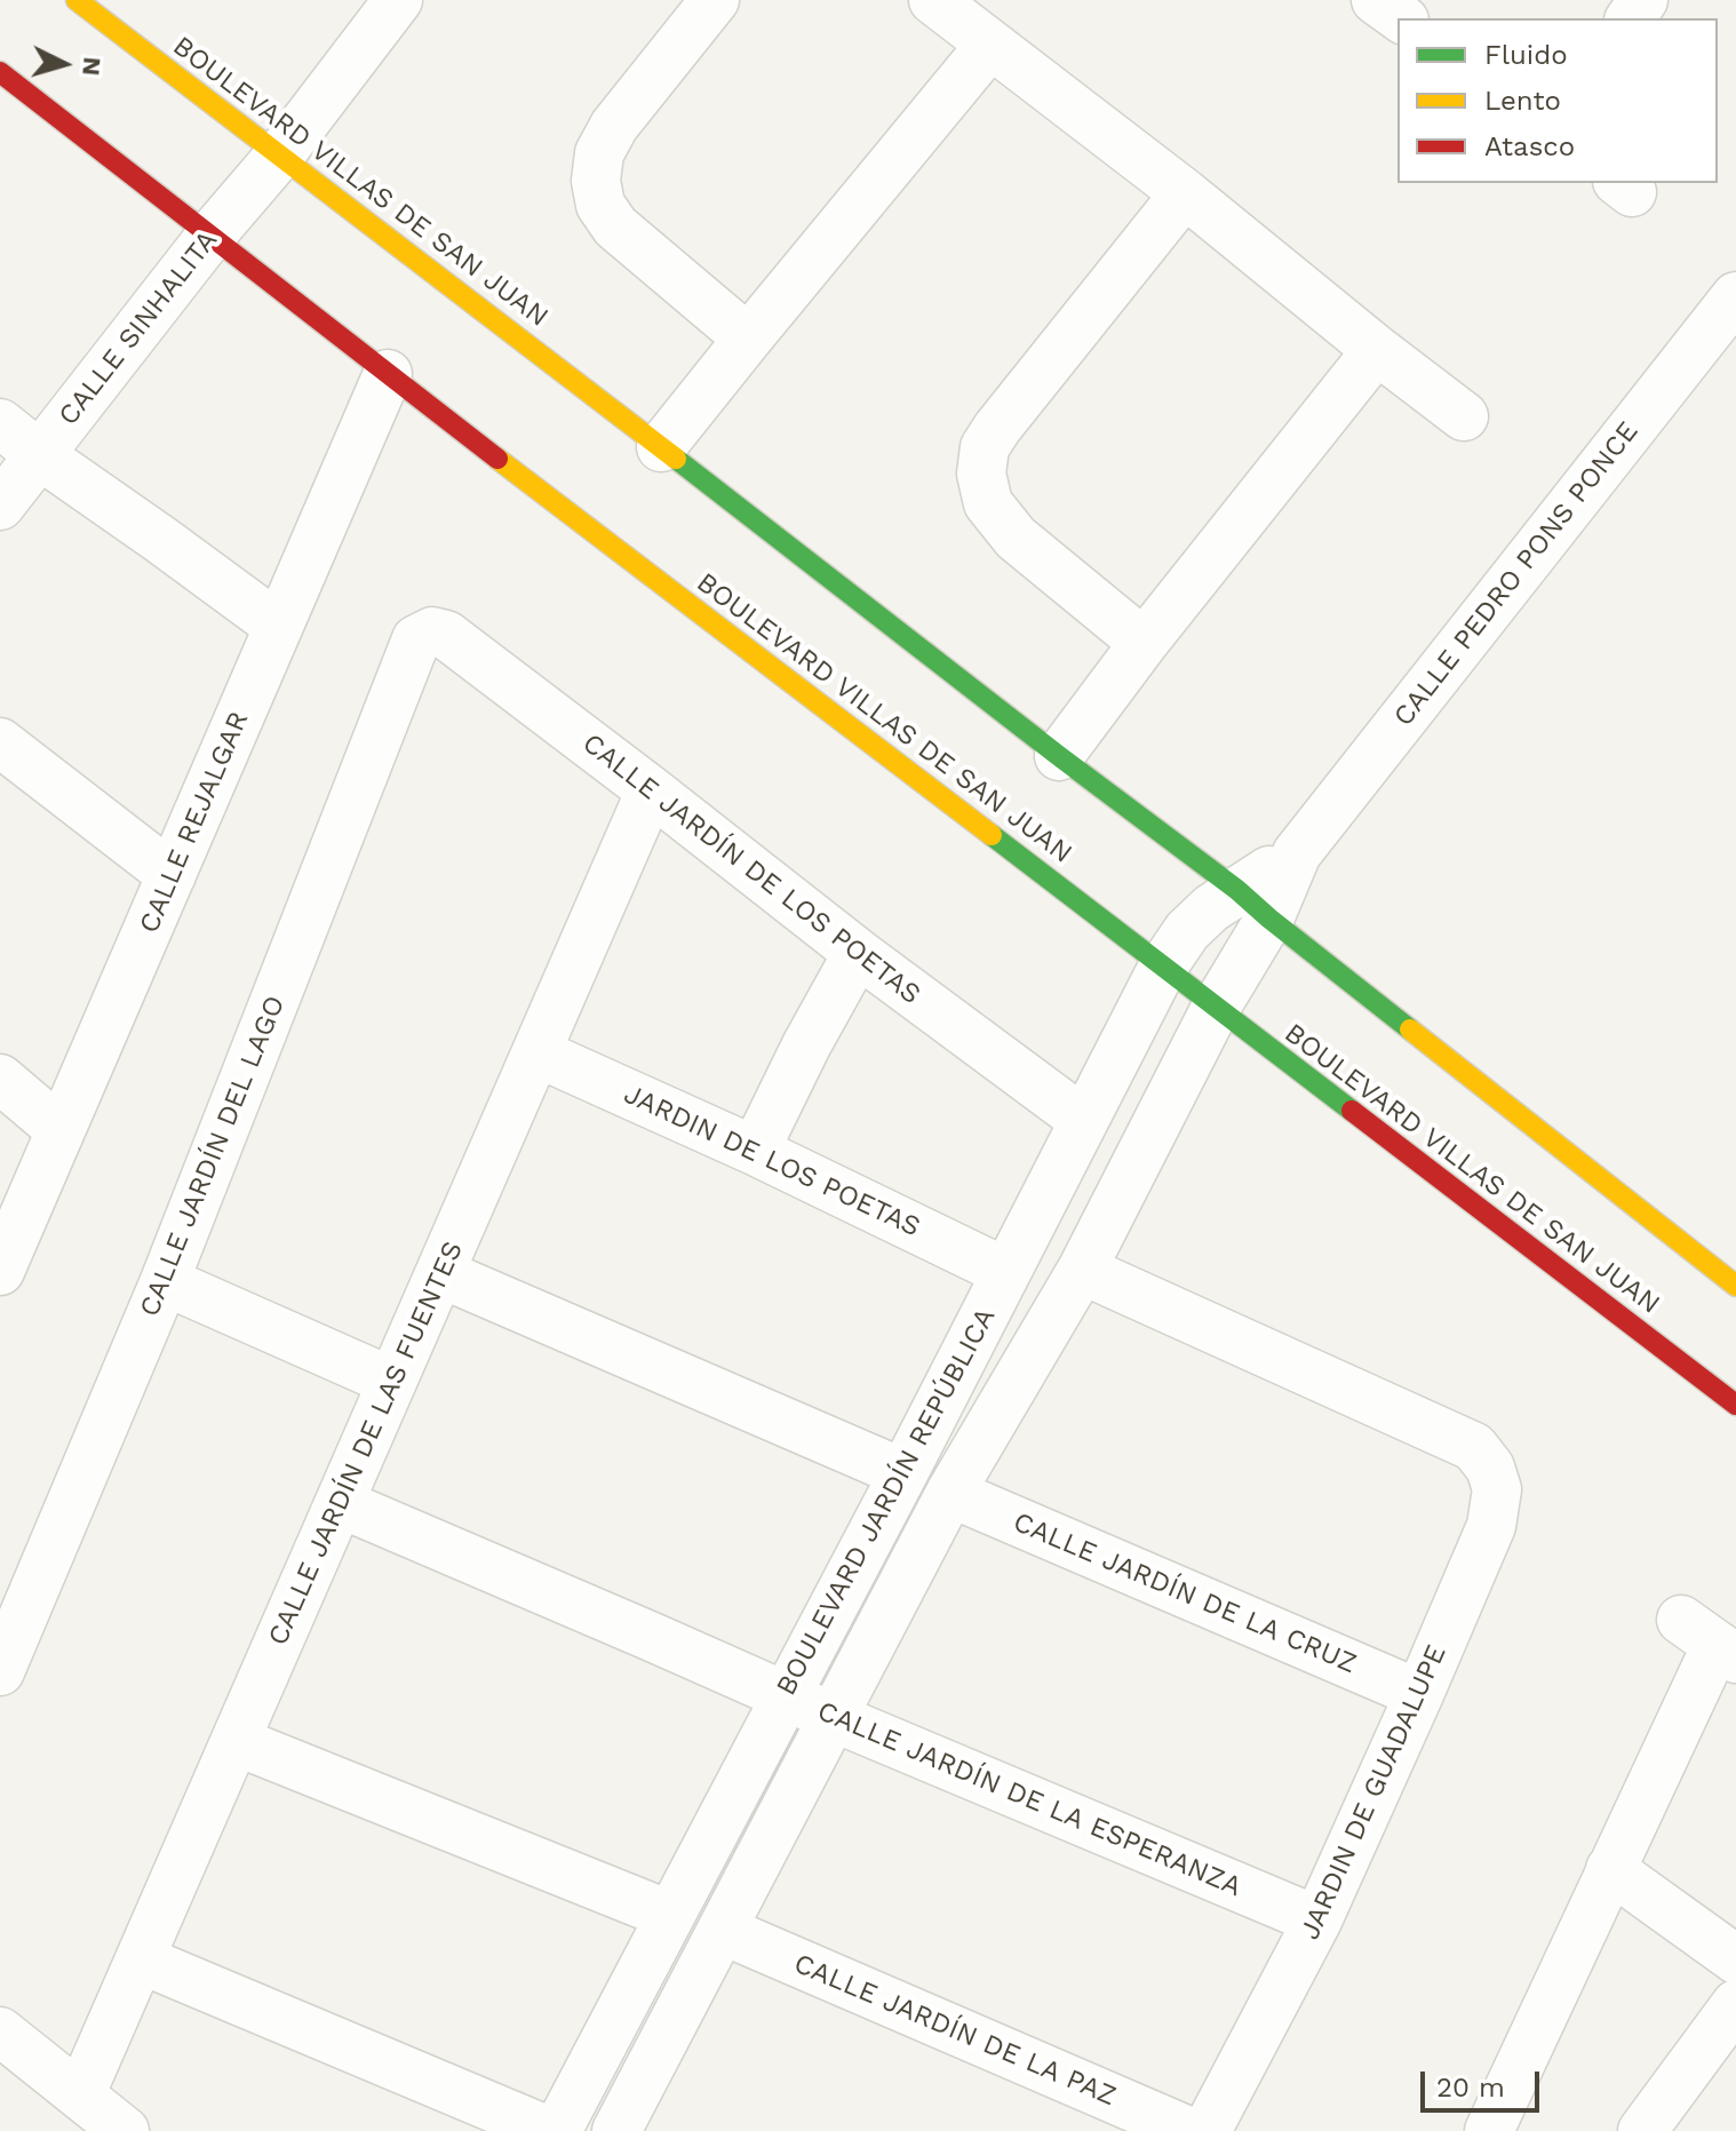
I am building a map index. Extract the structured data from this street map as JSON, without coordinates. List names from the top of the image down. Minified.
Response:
{"streets":{"street":["BOULEVARD VILLAS DE SAN JUAN","CALLE SINHALITA","CALLE PEDRO PONS PONCE","CALLE REJALGAR","CALLE JARDÍN DE LOS POETAS","CALLE JARDÍN DEL LAGO","JARDIN DE LOS POETAS","CALLE JARDÍN DE LAS FUENTES","BOULEVARD JARDÍN REPÚBLICA","CALLE JARDÍN DE LA CRUZ","JARDIN DE GUADALUPE","CALLE JARDÍN DE LA ESPERANZA","CALLE JARDÍN DE LA PAZ"]},"crossings":[["BOULEVARD VILLAS DE SAN JUAN","CALLE SINHALITA"],["BOULEVARD VILLAS DE SAN JUAN","CALLE PEDRO PONS PONCE"],["BOULEVARD VILLAS DE SAN JUAN","CALLE REJALGAR"],["BOULEVARD VILLAS DE SAN JUAN","BOULEVARD JARDÍN REPÚBLICA"],["CALLE PEDRO PONS PONCE","BOULEVARD JARDÍN REPÚBLICA"],["CALLE JARDÍN DE LOS POETAS","CALLE JARDÍN DEL LAGO"],["CALLE JARDÍN DE LOS POETAS","CALLE JARDÍN DE LAS FUENTES"],["CALLE JARDÍN DE LOS POETAS","BOULEVARD JARDÍN REPÚBLICA"],["JARDIN DE LOS POETAS","CALLE JARDÍN DE LAS FUENTES"],["JARDIN DE LOS POETAS","BOULEVARD JARDÍN REPÚBLICA"],["CALLE JARDÍN DE LAS FUENTES","CALLE JARDÍN DE LA ESPERANZA"],["BOULEVARD JARDÍN REPÚBLICA","CALLE JARDÍN DE LA CRUZ"],["BOULEVARD JARDÍN REPÚBLICA","JARDIN DE GUADALUPE"],["BOULEVARD JARDÍN REPÚBLICA","CALLE JARDÍN DE LA ESPERANZA"],["BOULEVARD JARDÍN REPÚBLICA","CALLE JARDÍN DE LA PAZ"],["CALLE JARDÍN DE LA CRUZ","JARDIN DE GUADALUPE"],["JARDIN DE GUADALUPE","CALLE JARDÍN DE LA ESPERANZA"]],"legend":["Fluido","Lento","Atasco"],"scale_bar":"20 m","north":"right"}
